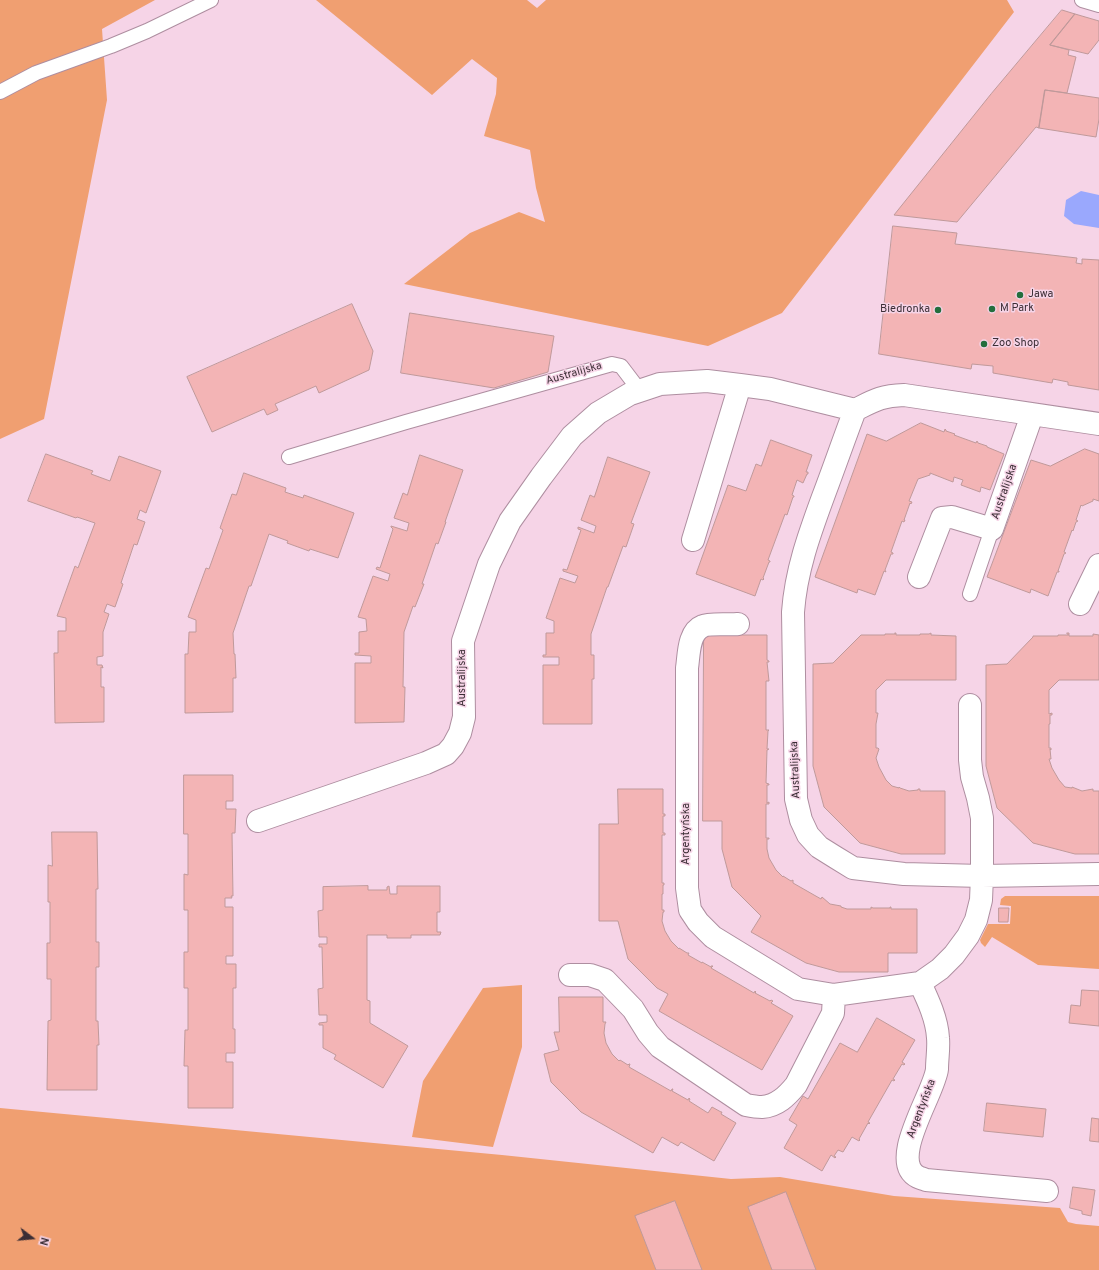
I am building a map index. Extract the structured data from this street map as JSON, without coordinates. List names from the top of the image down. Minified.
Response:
{"streets":{"street":["Australijska","Argentyńska"]},"crossings":[["Australijska","Argentyńska"]],"places":["Jawa","M Park","Biedronka","Zoo Shop"],"north":"right"}
